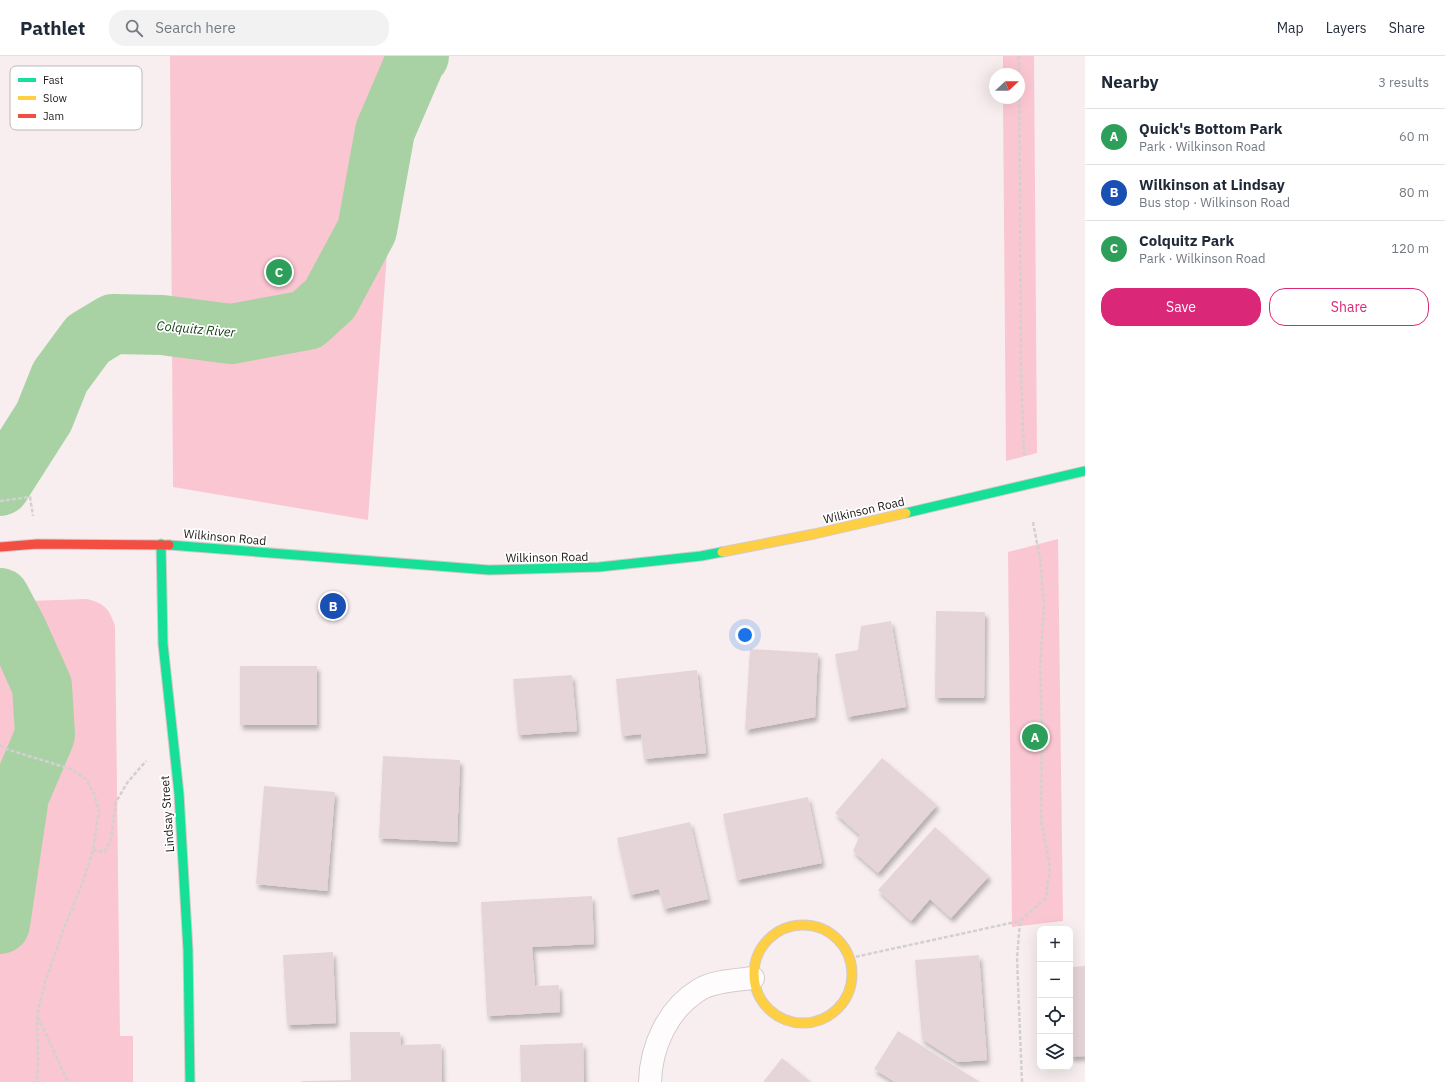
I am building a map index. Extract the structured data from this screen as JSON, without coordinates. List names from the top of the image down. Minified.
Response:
{"streets":{"main road":["Wilkinson Road","Lindsay Street"]},"crossings":[["Wilkinson Road","Lindsay Street"]],"water":["Colquitz River"],"legend":["Fast","Slow","Jam"],"north":"right","page":{"header":"Pathlet","search":"Search here","nav":["Map","Layers","Share"],"heading":["Nearby","3 results"],"list":[{"mark":"A","name":"Quick's Bottom Park","note":"Park · Wilkinson Road","value":"60 m"},{"mark":"B","name":"Wilkinson at Lindsay","note":"Bus stop · Wilkinson Road","value":"80 m"},{"mark":"C","name":"Colquitz Park","note":"Park · Wilkinson Road","value":"120 m"}],"pins":["C","B","A"],"buttons":["Save","Share"],"map_buttons":["+","−"]}}
